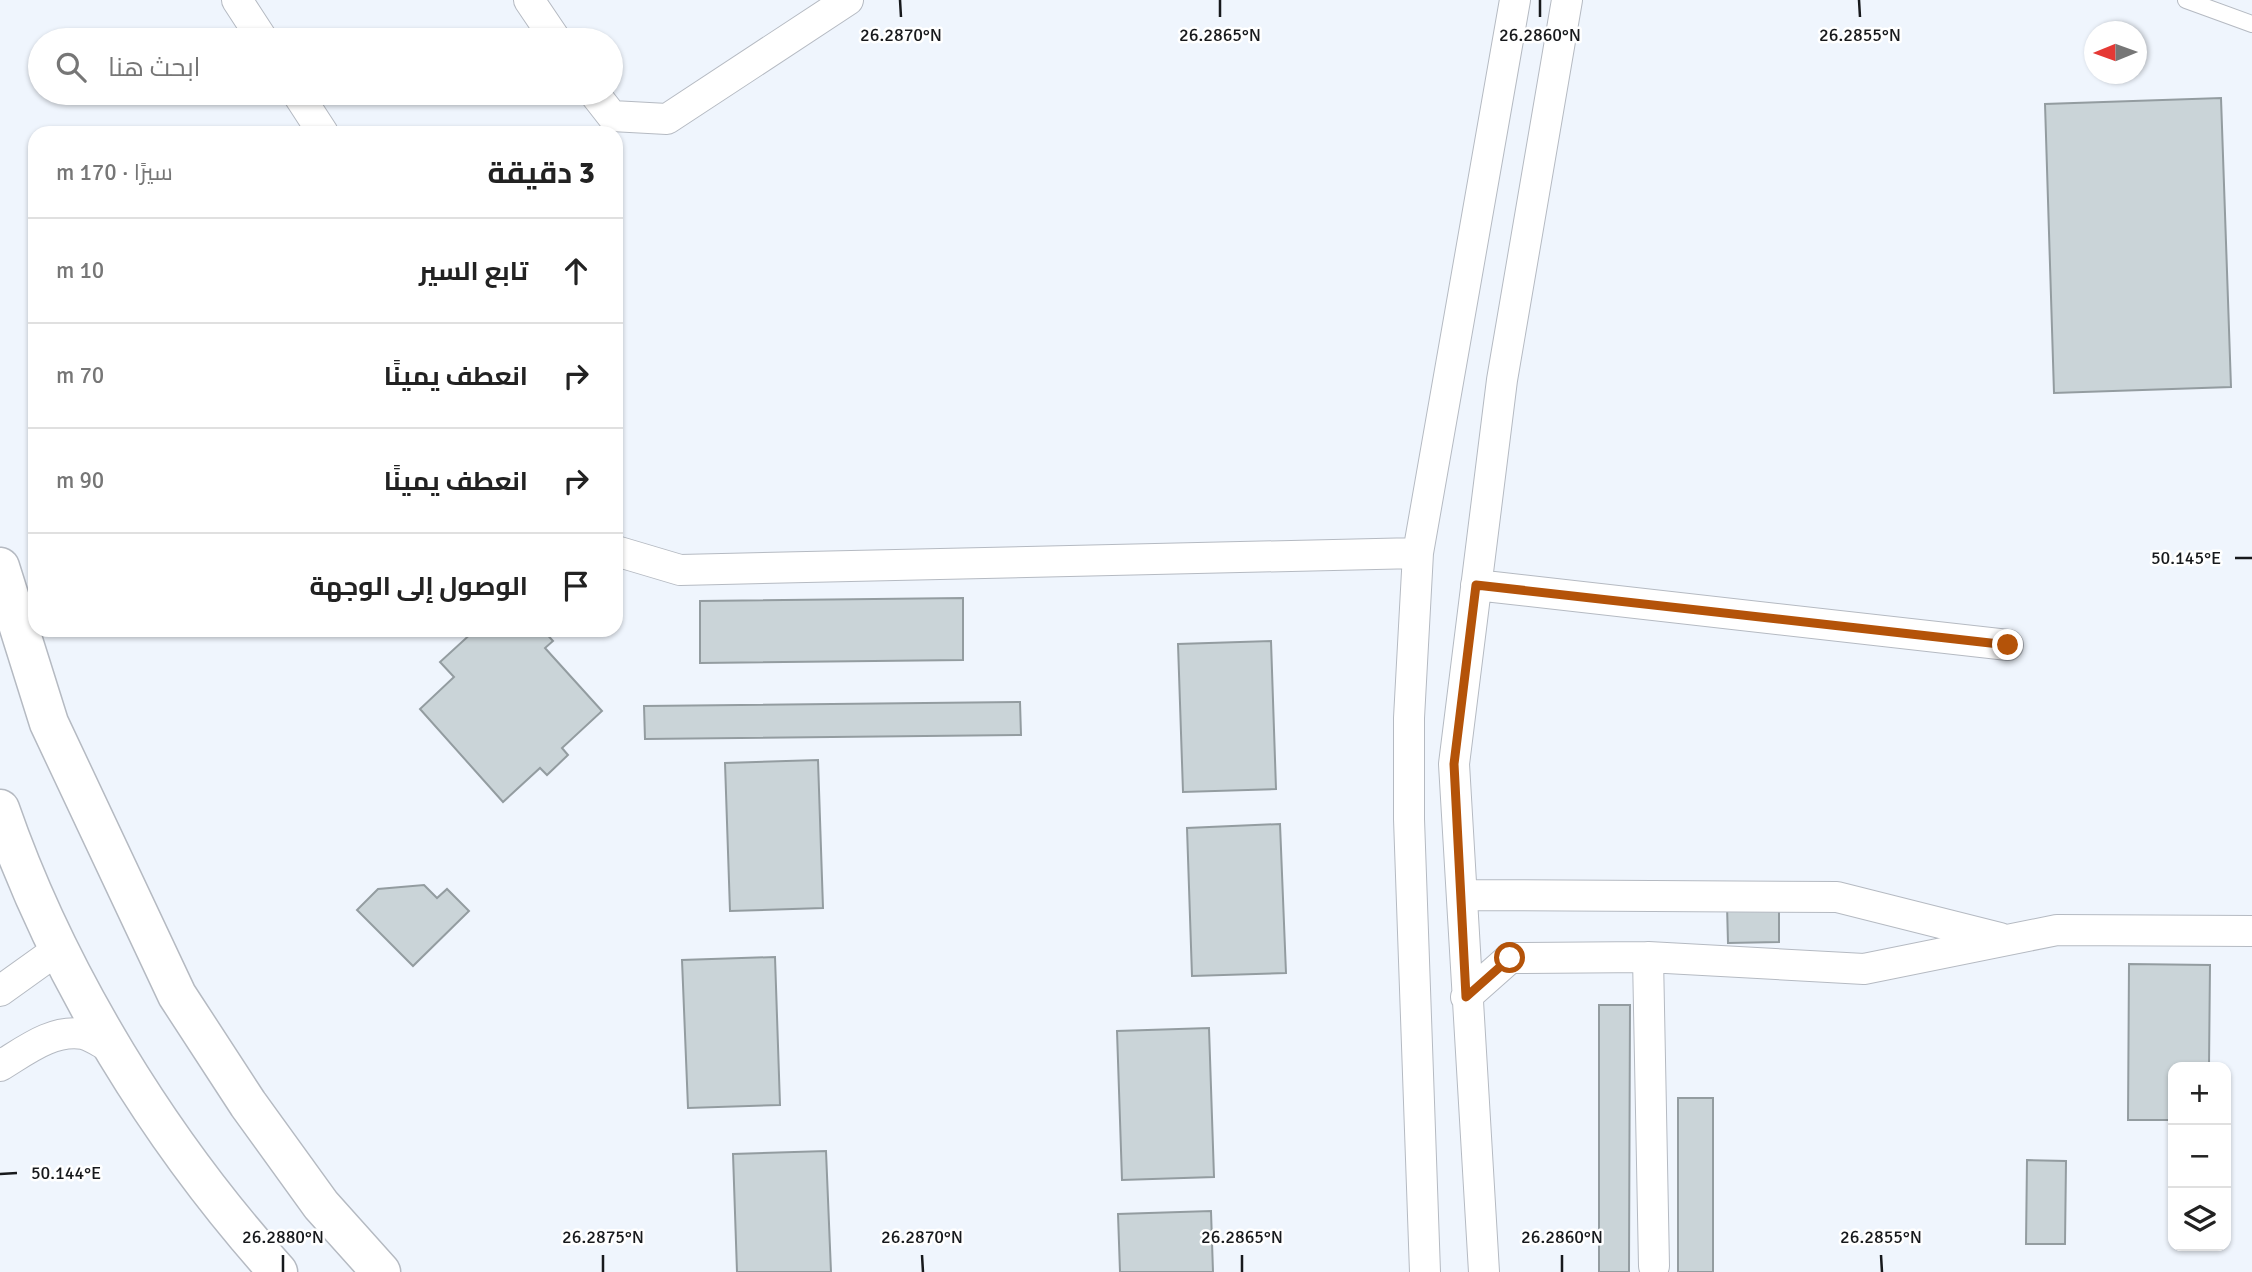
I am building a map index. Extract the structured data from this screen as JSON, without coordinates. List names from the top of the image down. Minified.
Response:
{"north":"left","page":{"search":"ابحث هنا","heading":["3 دقيقة","سيرًا · 170 m"],"list":[["تابع السير","10 m"],["انعطف يمينًا","70 m"],["انعطف يمينًا","90 m"],"الوصول إلى الوجهة"],"map_buttons":["+","−"]},"coordinates":["26.2870°N","26.2865°N","26.2860°N","26.2855°N","50.145°E","50.144°E","26.2880°N","26.2875°N"]}
